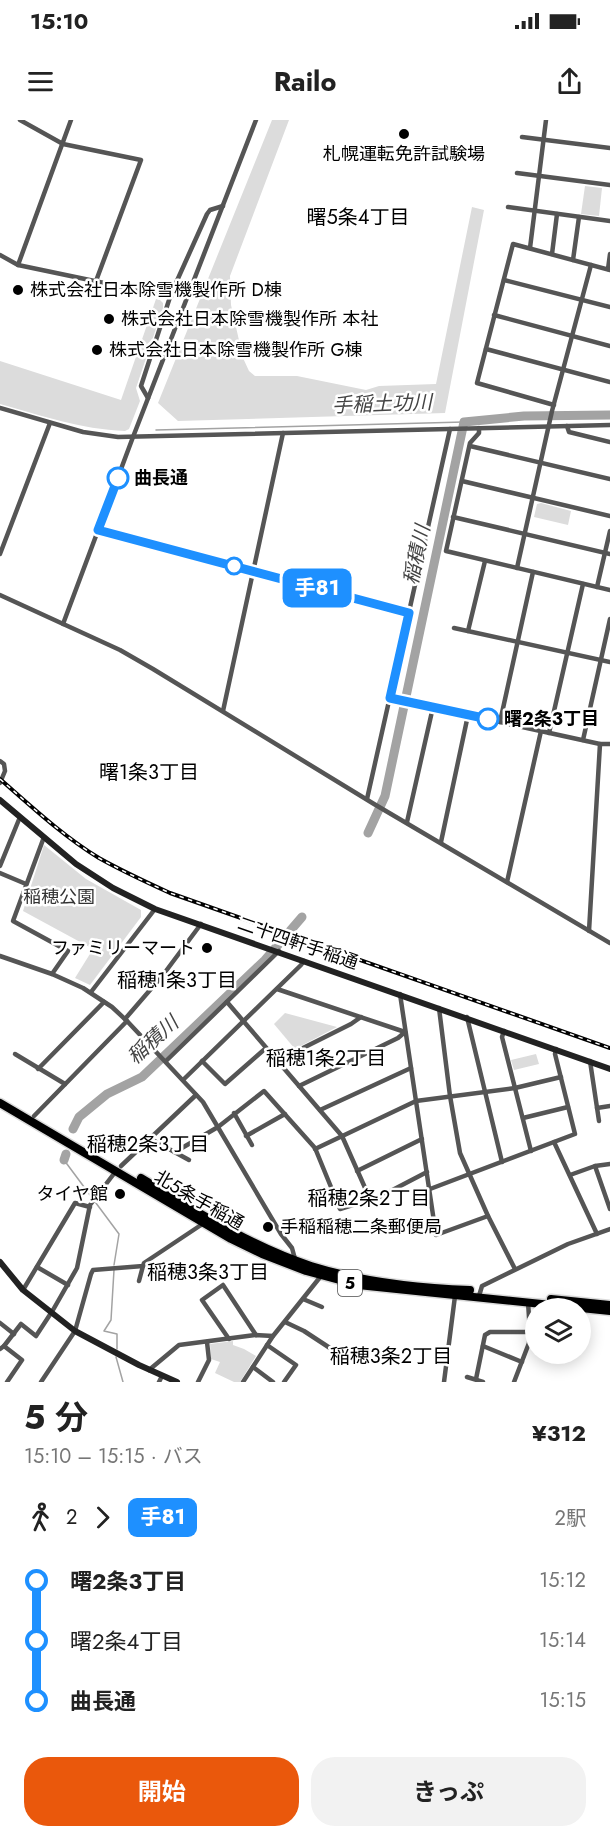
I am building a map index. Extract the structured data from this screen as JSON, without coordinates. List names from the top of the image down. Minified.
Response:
{"streets":{"highway":["北5条手稲通","5"],"street":["二十四軒手稲通"]},"districts":["曙5条4丁目","曙1条3丁目","稲穂1条3丁目","稲穂1条2丁目","稲穂2条3丁目","稲穂2条2丁目","稲穂3条3丁目","稲穂3条2丁目"],"water":["手稲土功川","稲積川"],"parks":["稲穂公園"],"places":["札幌運転免許試験場","株式会社日本除雪機製作所 D棟","株式会社日本除雪機製作所 本社","株式会社日本除雪機製作所 G棟","曲長通","曙2条3丁目","ファミリーマート","タイヤ館","手稲稲穂二条郵便局"],"lines":["bus line 手81"],"page":{"status":"15:10","header":"Railo","on_map":"手81","heading":["5 分","15:10 – 15:15 · バス","¥312"],"legs":["2","手81","2駅"],"list":[{"name":"曙2条3丁目","value":"15:12"},{"name":"曙2条4丁目","value":"15:14"},{"name":"曲長通","value":"15:15"}],"buttons":["開始","きっぷ"]}}
